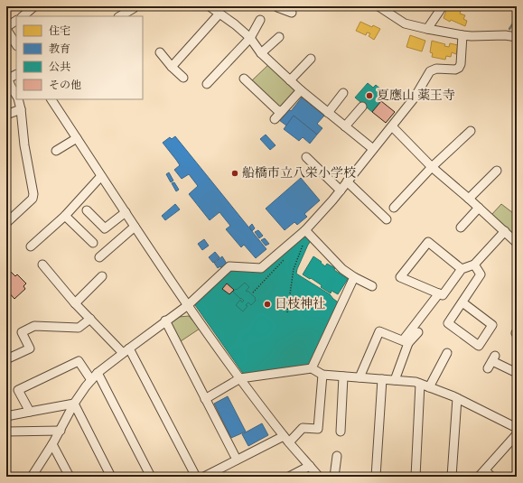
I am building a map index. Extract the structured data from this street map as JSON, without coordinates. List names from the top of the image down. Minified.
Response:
{"places":["夏應山 薬王寺","船橋市立八栄小学校","日枝神社"],"legend":["住宅","教育","公共","その他"]}
